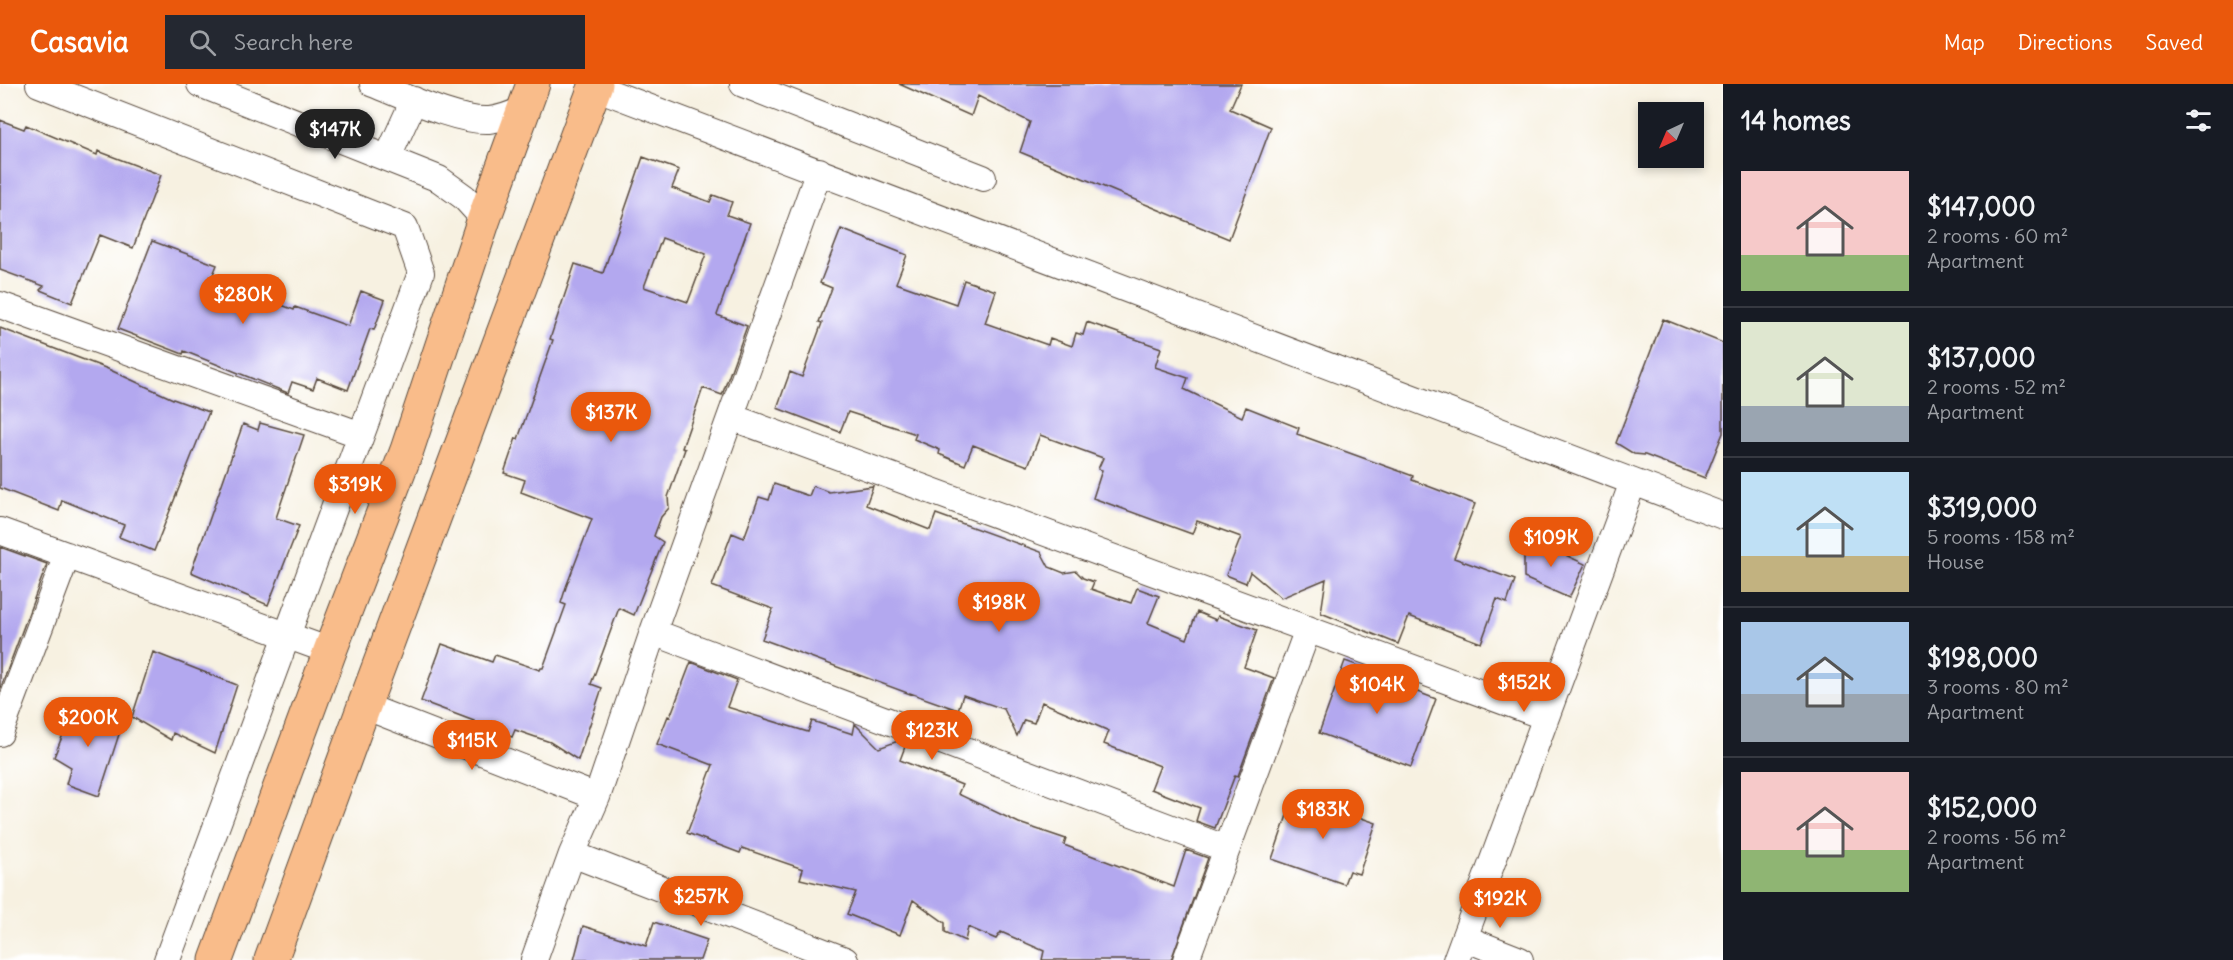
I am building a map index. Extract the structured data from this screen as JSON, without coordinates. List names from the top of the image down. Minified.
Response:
{"north":"bottom left","page":{"header":"Casavia","search":"Search here","nav":["Map","Directions","Saved"],"heading":"14 homes","price":["$147K","$280K","$137K","$319K","$109K","$198K","$152K","$104K","$200K","$123K","$115K","$183K","$257K","$192K"],"list":[{"name":"$147,000","note":"2 rooms · 60 m² · Apartment"},{"name":"$137,000","note":"2 rooms · 52 m² · Apartment"},{"name":"$319,000","note":"5 rooms · 158 m² · House"},{"name":"$198,000","note":"3 rooms · 80 m² · Apartment"},{"name":"$152,000","note":"2 rooms · 56 m² · Apartment"}]}}
